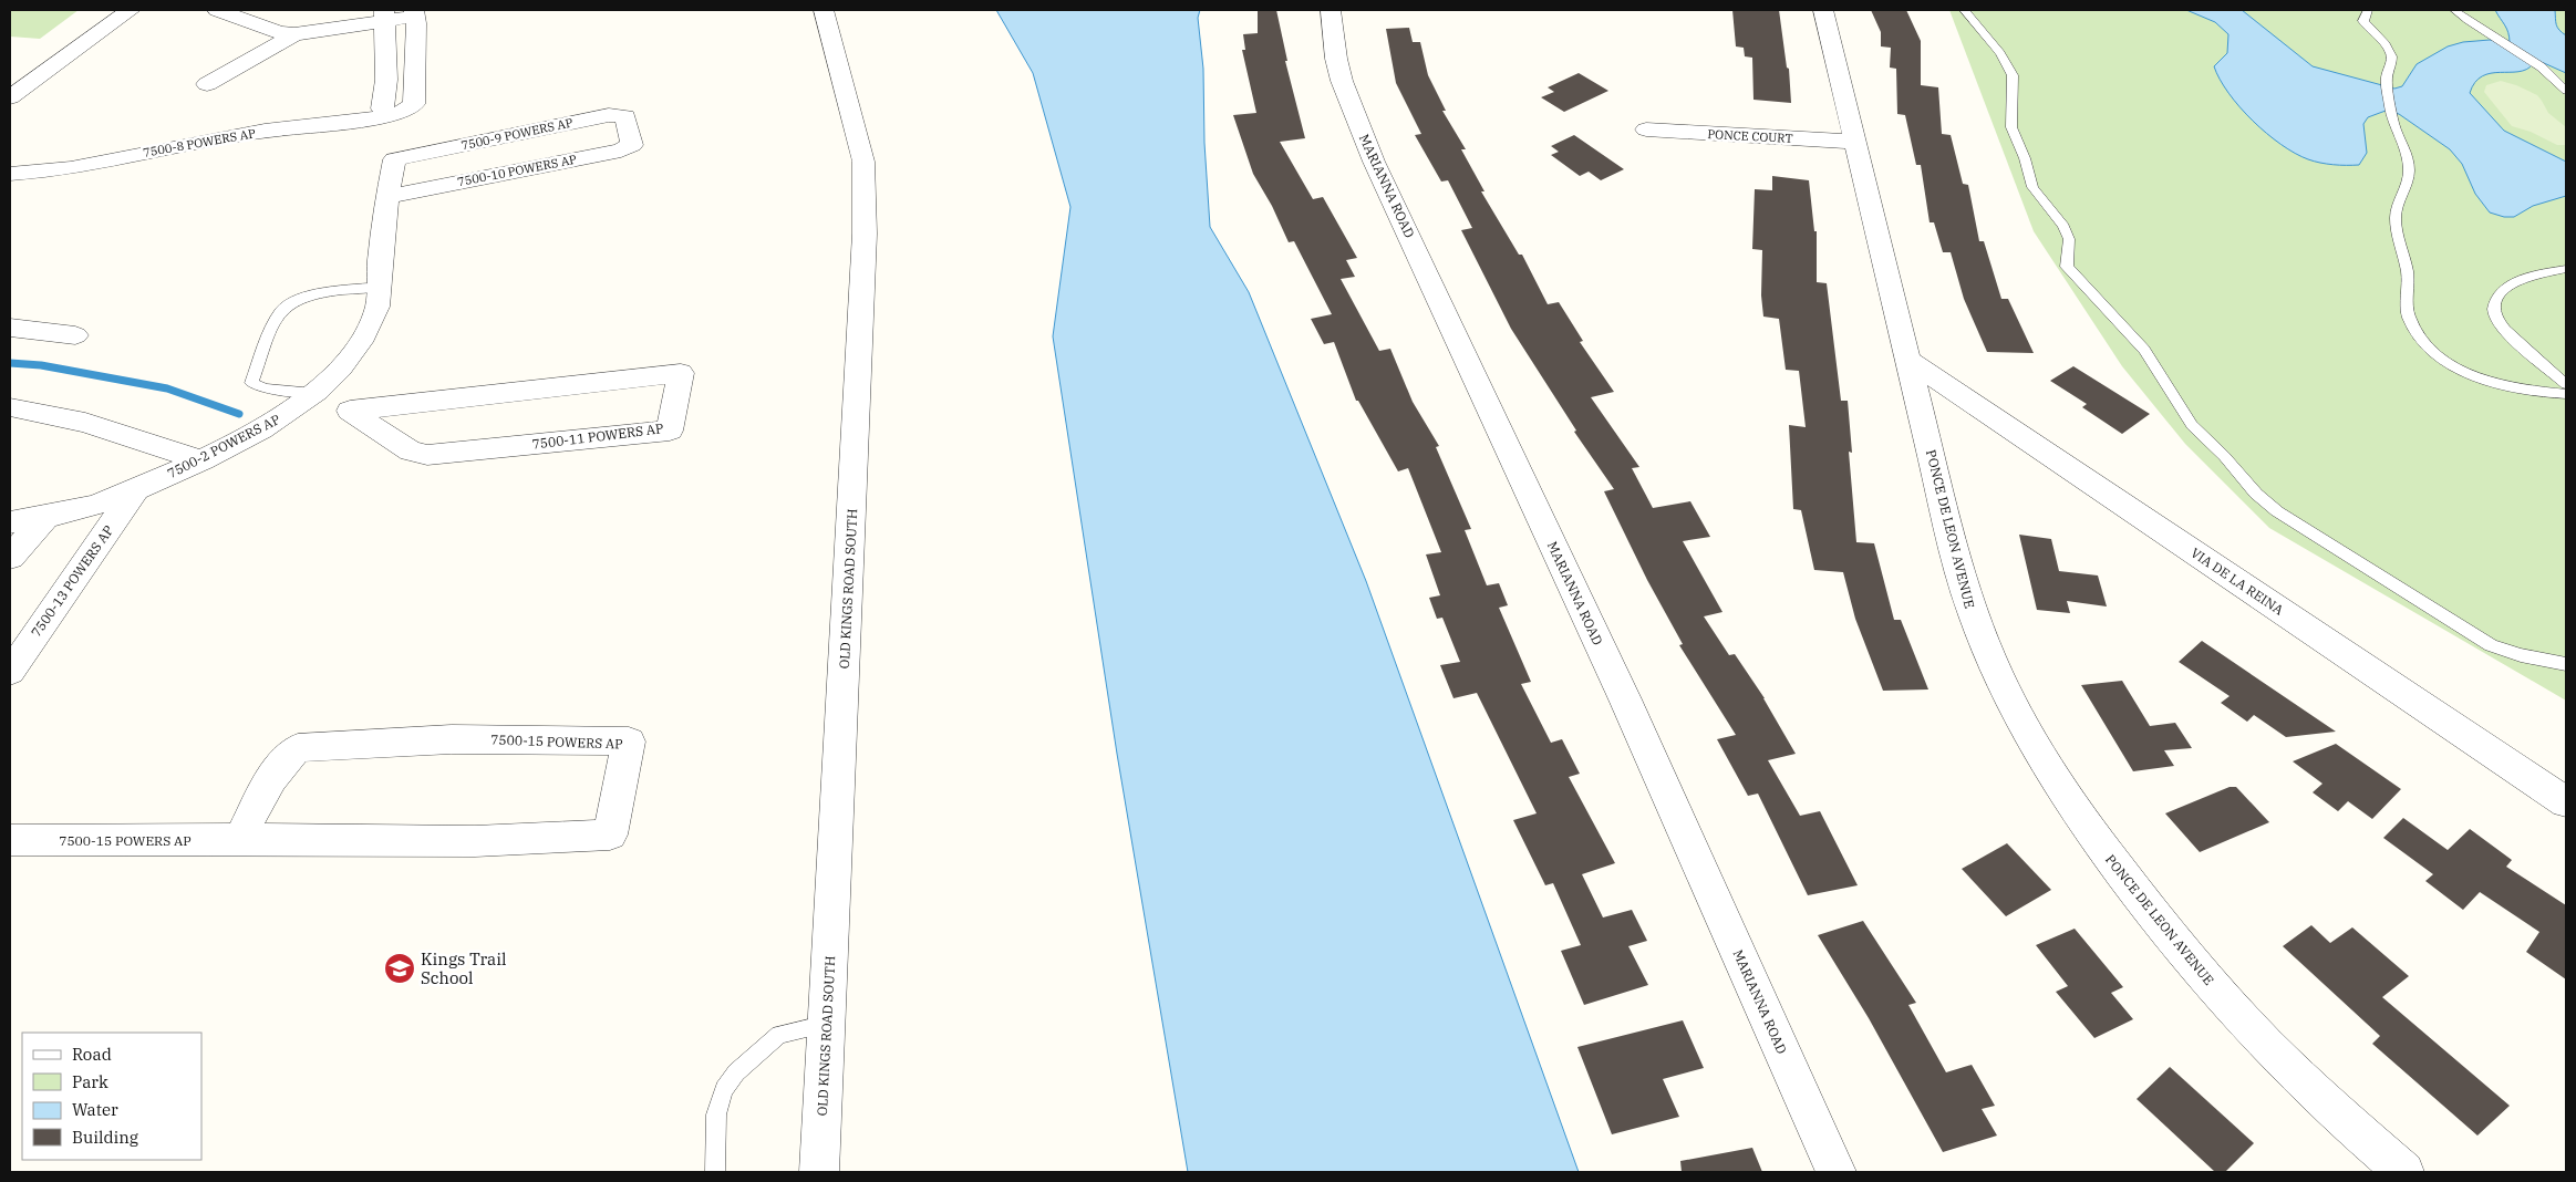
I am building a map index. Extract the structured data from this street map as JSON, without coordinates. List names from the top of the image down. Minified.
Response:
{"streets":{"street":["7500-9 POWERS AP","PONCE COURT","7500-8 POWERS AP","7500-10 POWERS AP","MARIANNA ROAD","7500-11 POWERS AP","7500-2 POWERS AP","PONCE DE LEON AVENUE","7500-13 POWERS AP","VIA DE LA REINA","OLD KINGS ROAD SOUTH","7500-15 POWERS AP"]},"crossings":[["7500-9 POWERS AP","7500-10 POWERS AP"],["7500-9 POWERS AP","7500-2 POWERS AP"],["PONCE COURT","PONCE DE LEON AVENUE"],["7500-10 POWERS AP","7500-2 POWERS AP"],["7500-11 POWERS AP","7500-2 POWERS AP"],["7500-2 POWERS AP","7500-13 POWERS AP"],["PONCE DE LEON AVENUE","VIA DE LA REINA"]],"places":{"school or university":["Kings Trail School"]},"legend":["Road","Park","Water","Building"]}
